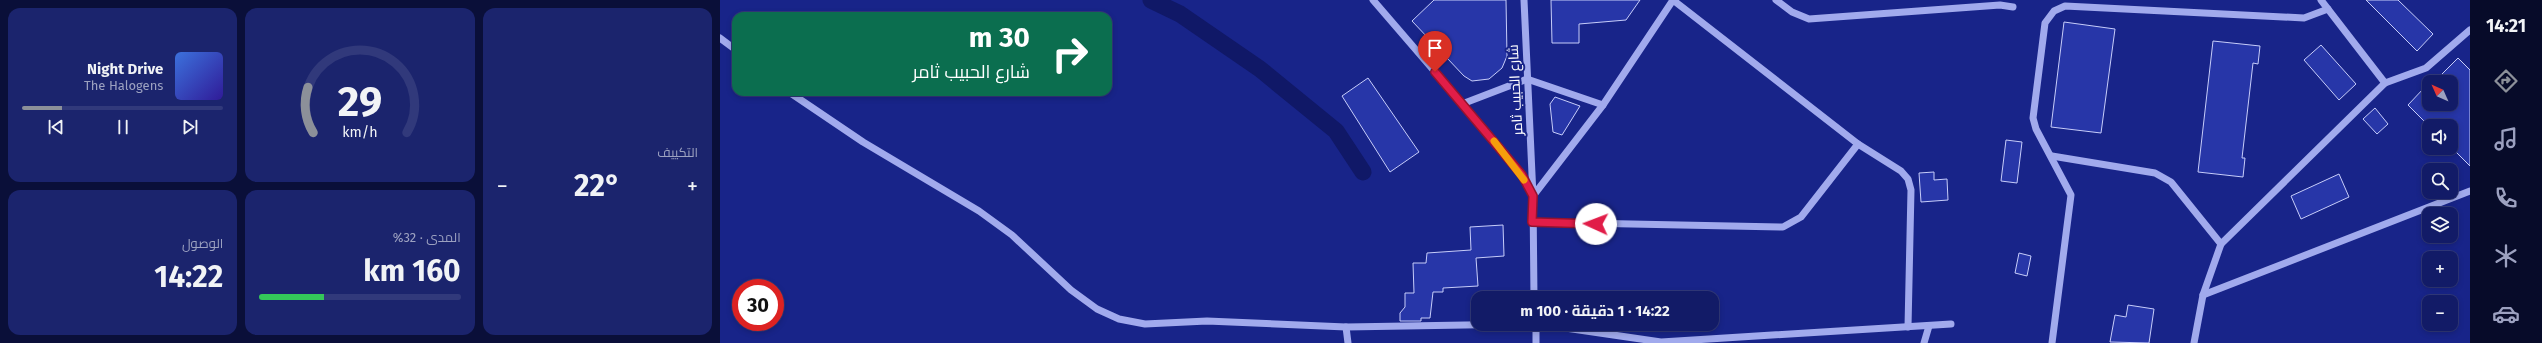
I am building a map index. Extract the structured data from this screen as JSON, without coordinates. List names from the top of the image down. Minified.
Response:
{"streets":{"street":["شارع الحبيب ثامر"]},"north":"top left","page":{"tabs":"14:21","tile":["التكييف",["المدى · 32%","160 km"],["الوصول","14:22"]],"turn":["30 m","شارع الحبيب ثامر"],"song":["Night Drive","The Halogens"],"map_buttons":["+","−"],"heat":["−","22°","+"],"limit":"30","trip":"14:22 · 1 دقيقة · 100 m","gauge":["29","km/h"]}}
